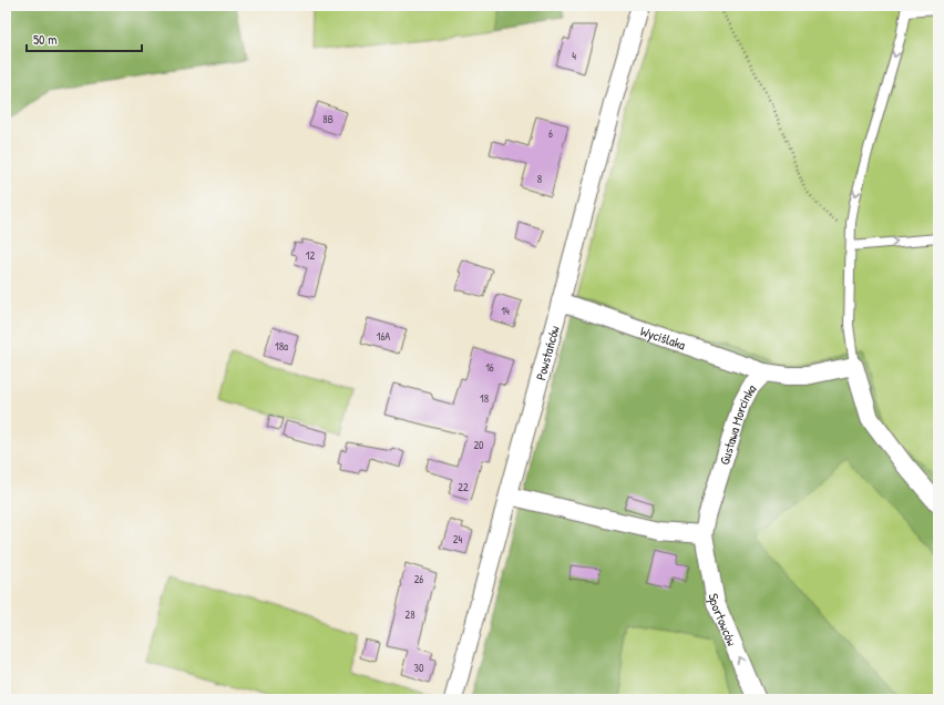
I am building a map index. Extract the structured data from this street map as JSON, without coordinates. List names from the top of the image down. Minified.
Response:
{"streets":{"street":["Wyciślaka","Powstańców","Gustawa Morcinka","Sportowców"]},"crossings":[["Wyciślaka","Powstańców"],["Wyciślaka","Gustawa Morcinka"],["Gustawa Morcinka","Sportowców"]],"one_way":["Sportowców"],"house_numbers":["4","8B","6","8","12","14","16A","18a","16","18","20","22","24","26","28","30"],"scale_bar":"50 m"}
